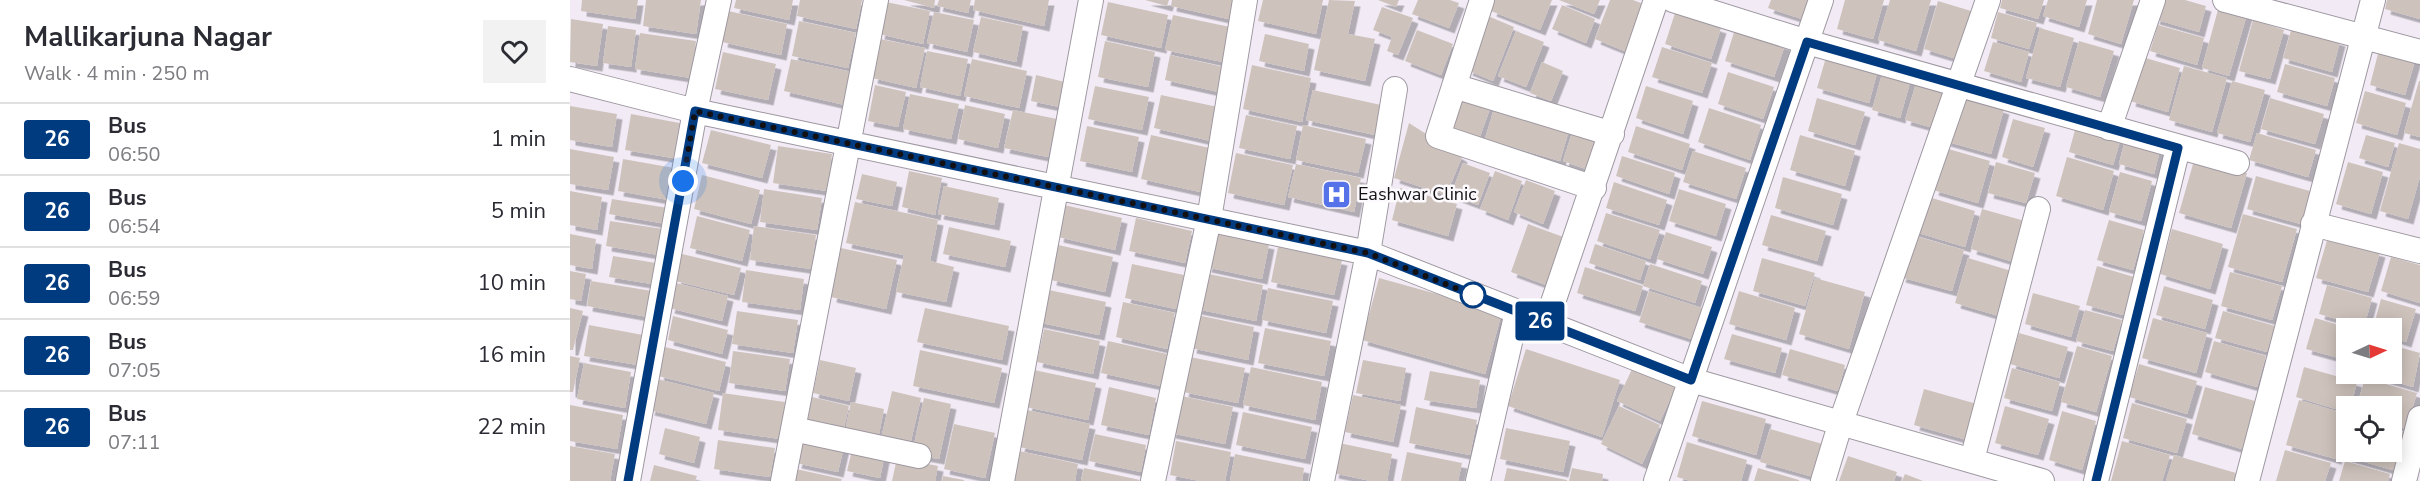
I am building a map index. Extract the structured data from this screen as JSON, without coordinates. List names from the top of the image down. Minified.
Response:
{"places":{"hospital":["Eashwar Clinic"]},"lines":["bus line 26"],"north":"right","page":{"heading":["Mallikarjuna Nagar","Walk · 4 min · 250 m"],"on_map":"26","list":[{"mark":"26","name":"Bus","note":"06:50","value":"1 min"},{"mark":"26","name":"Bus","note":"06:54","value":"5 min"},{"mark":"26","name":"Bus","note":"06:59","value":"10 min"},{"mark":"26","name":"Bus","note":"07:05","value":"16 min"},{"mark":"26","name":"Bus","note":"07:11","value":"22 min"}]}}
